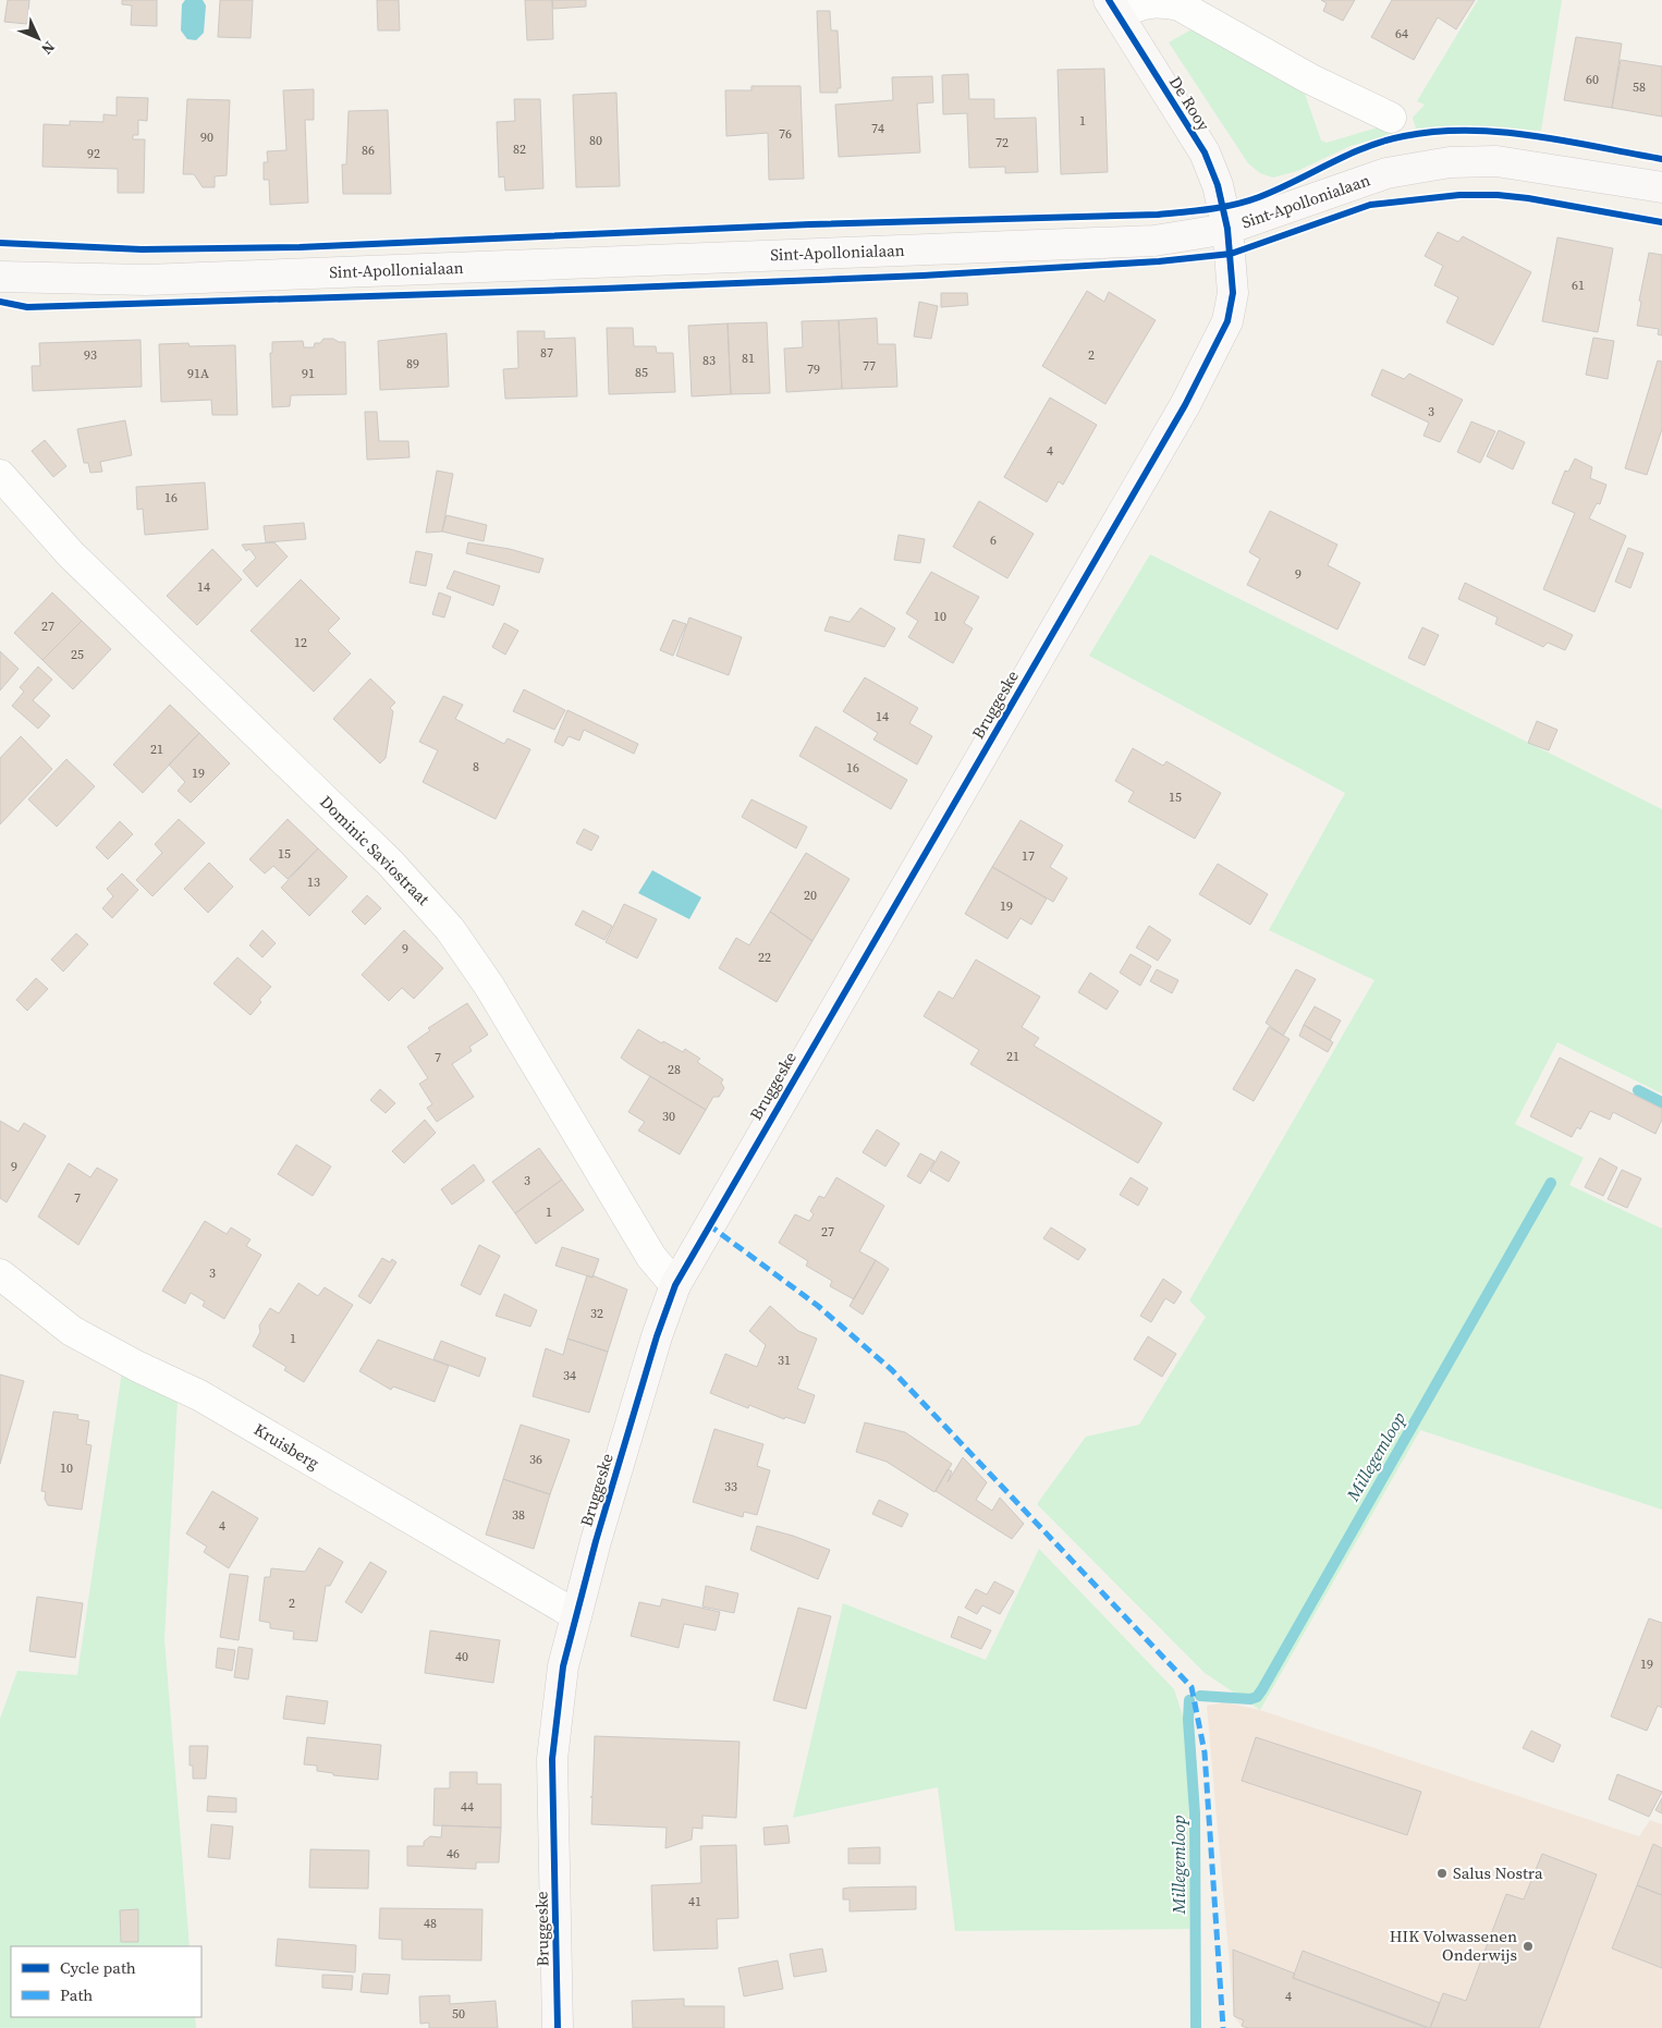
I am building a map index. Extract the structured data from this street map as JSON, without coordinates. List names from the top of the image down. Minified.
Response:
{"streets":{"street":["De Rooy","Sint-Apollonialaan","Bruggeske","Dominic Saviostraat","Kruisberg"]},"crossings":[["De Rooy","Sint-Apollonialaan"],["De Rooy","Bruggeske"],["Sint-Apollonialaan","Bruggeske"],["Bruggeske","Dominic Saviostraat"],["Bruggeske","Kruisberg"]],"water":["Millegemloop"],"places":["Salus Nostra","HIK Volwassenen Onderwijs"],"house_numbers":["64","60","58","1","74","76","90","80","72","82","86","92","61","87","93","2","81","83","89","77","79","85","91A","91","3","4","16","6","9","14","10","27","12","25","14","21","8","16","19","15","15","17","13","20","19","9","22","21","7","28","30","9","3","7","1","27","3","32","1","31","34","36","10","33","38","4","2","40","19","44","46","41","48","4","50"],"legend":["Cycle path","Path"],"north":"bottom right"}
